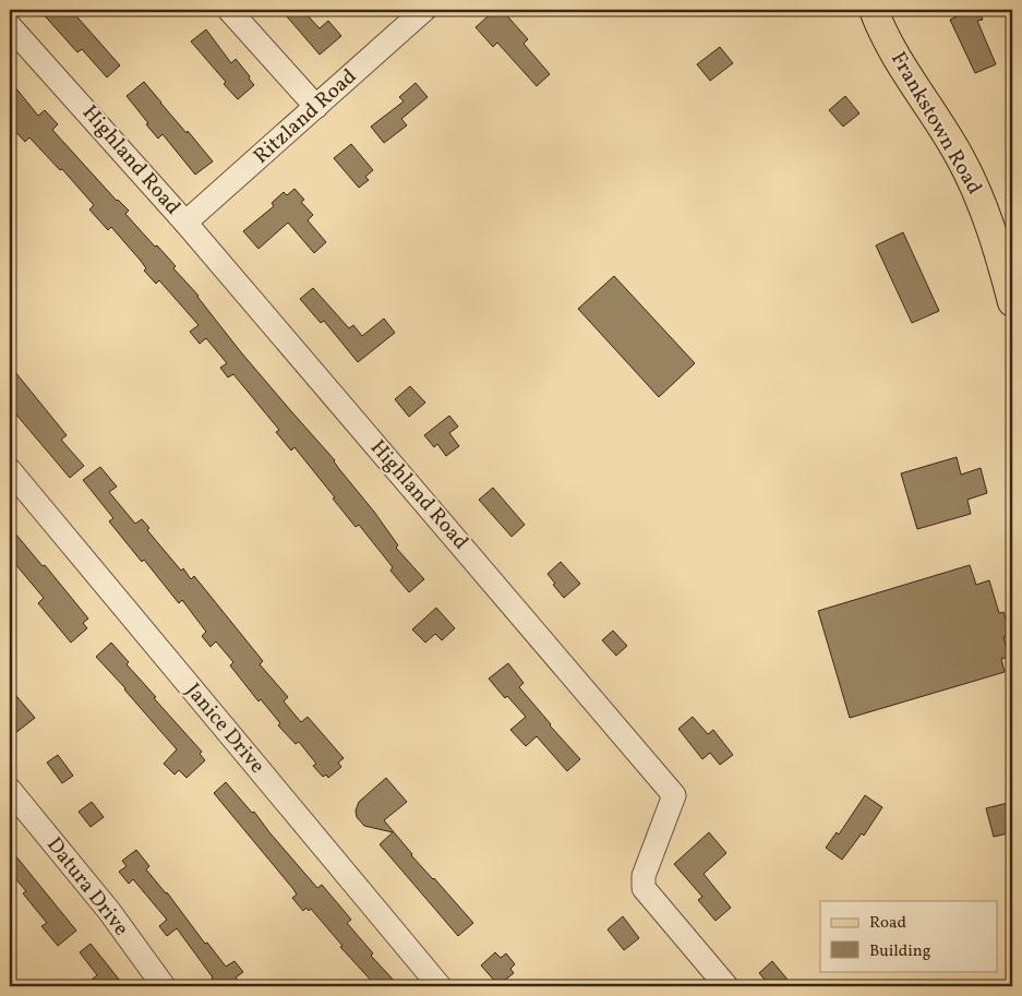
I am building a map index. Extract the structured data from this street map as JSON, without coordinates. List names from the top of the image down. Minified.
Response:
{"streets":{"main road":["Frankstown Road"],"street":["Ritzland Road","Highland Road","Janice Drive","Datura Drive"]},"crossings":[["Ritzland Road","Highland Road"]],"legend":["Road","Building"]}
